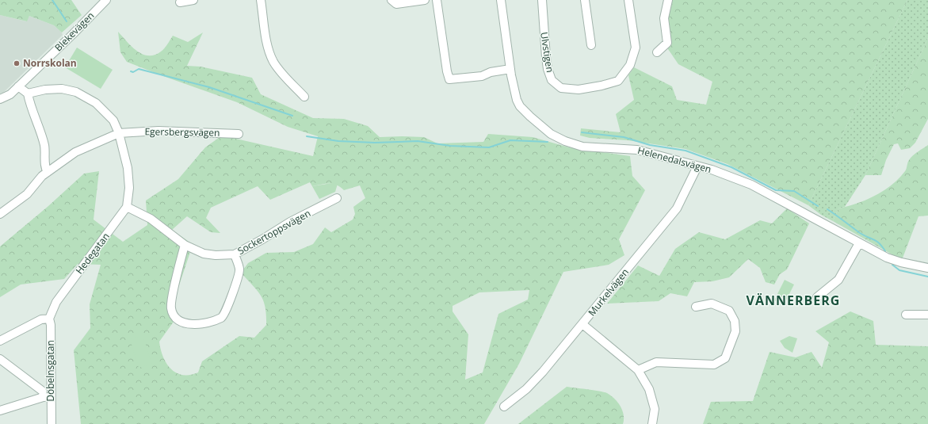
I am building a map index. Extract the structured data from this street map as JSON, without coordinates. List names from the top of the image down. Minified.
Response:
{"streets":{"street":["Blekevägen","Ulvstigen","Egersbergsvägen","Helenedalsvägen","Sockertoppsvägen","Hedegatan","Murkelvägen","Döbelnsgatan"]},"crossings":[["Egersbergsvägen","Hedegatan"],["Helenedalsvägen","Murkelvägen"],["Sockertoppsvägen","Hedegatan"],["Hedegatan","Döbelnsgatan"]],"districts":["VÄNNERBERG"],"places":["Norrskolan"]}
